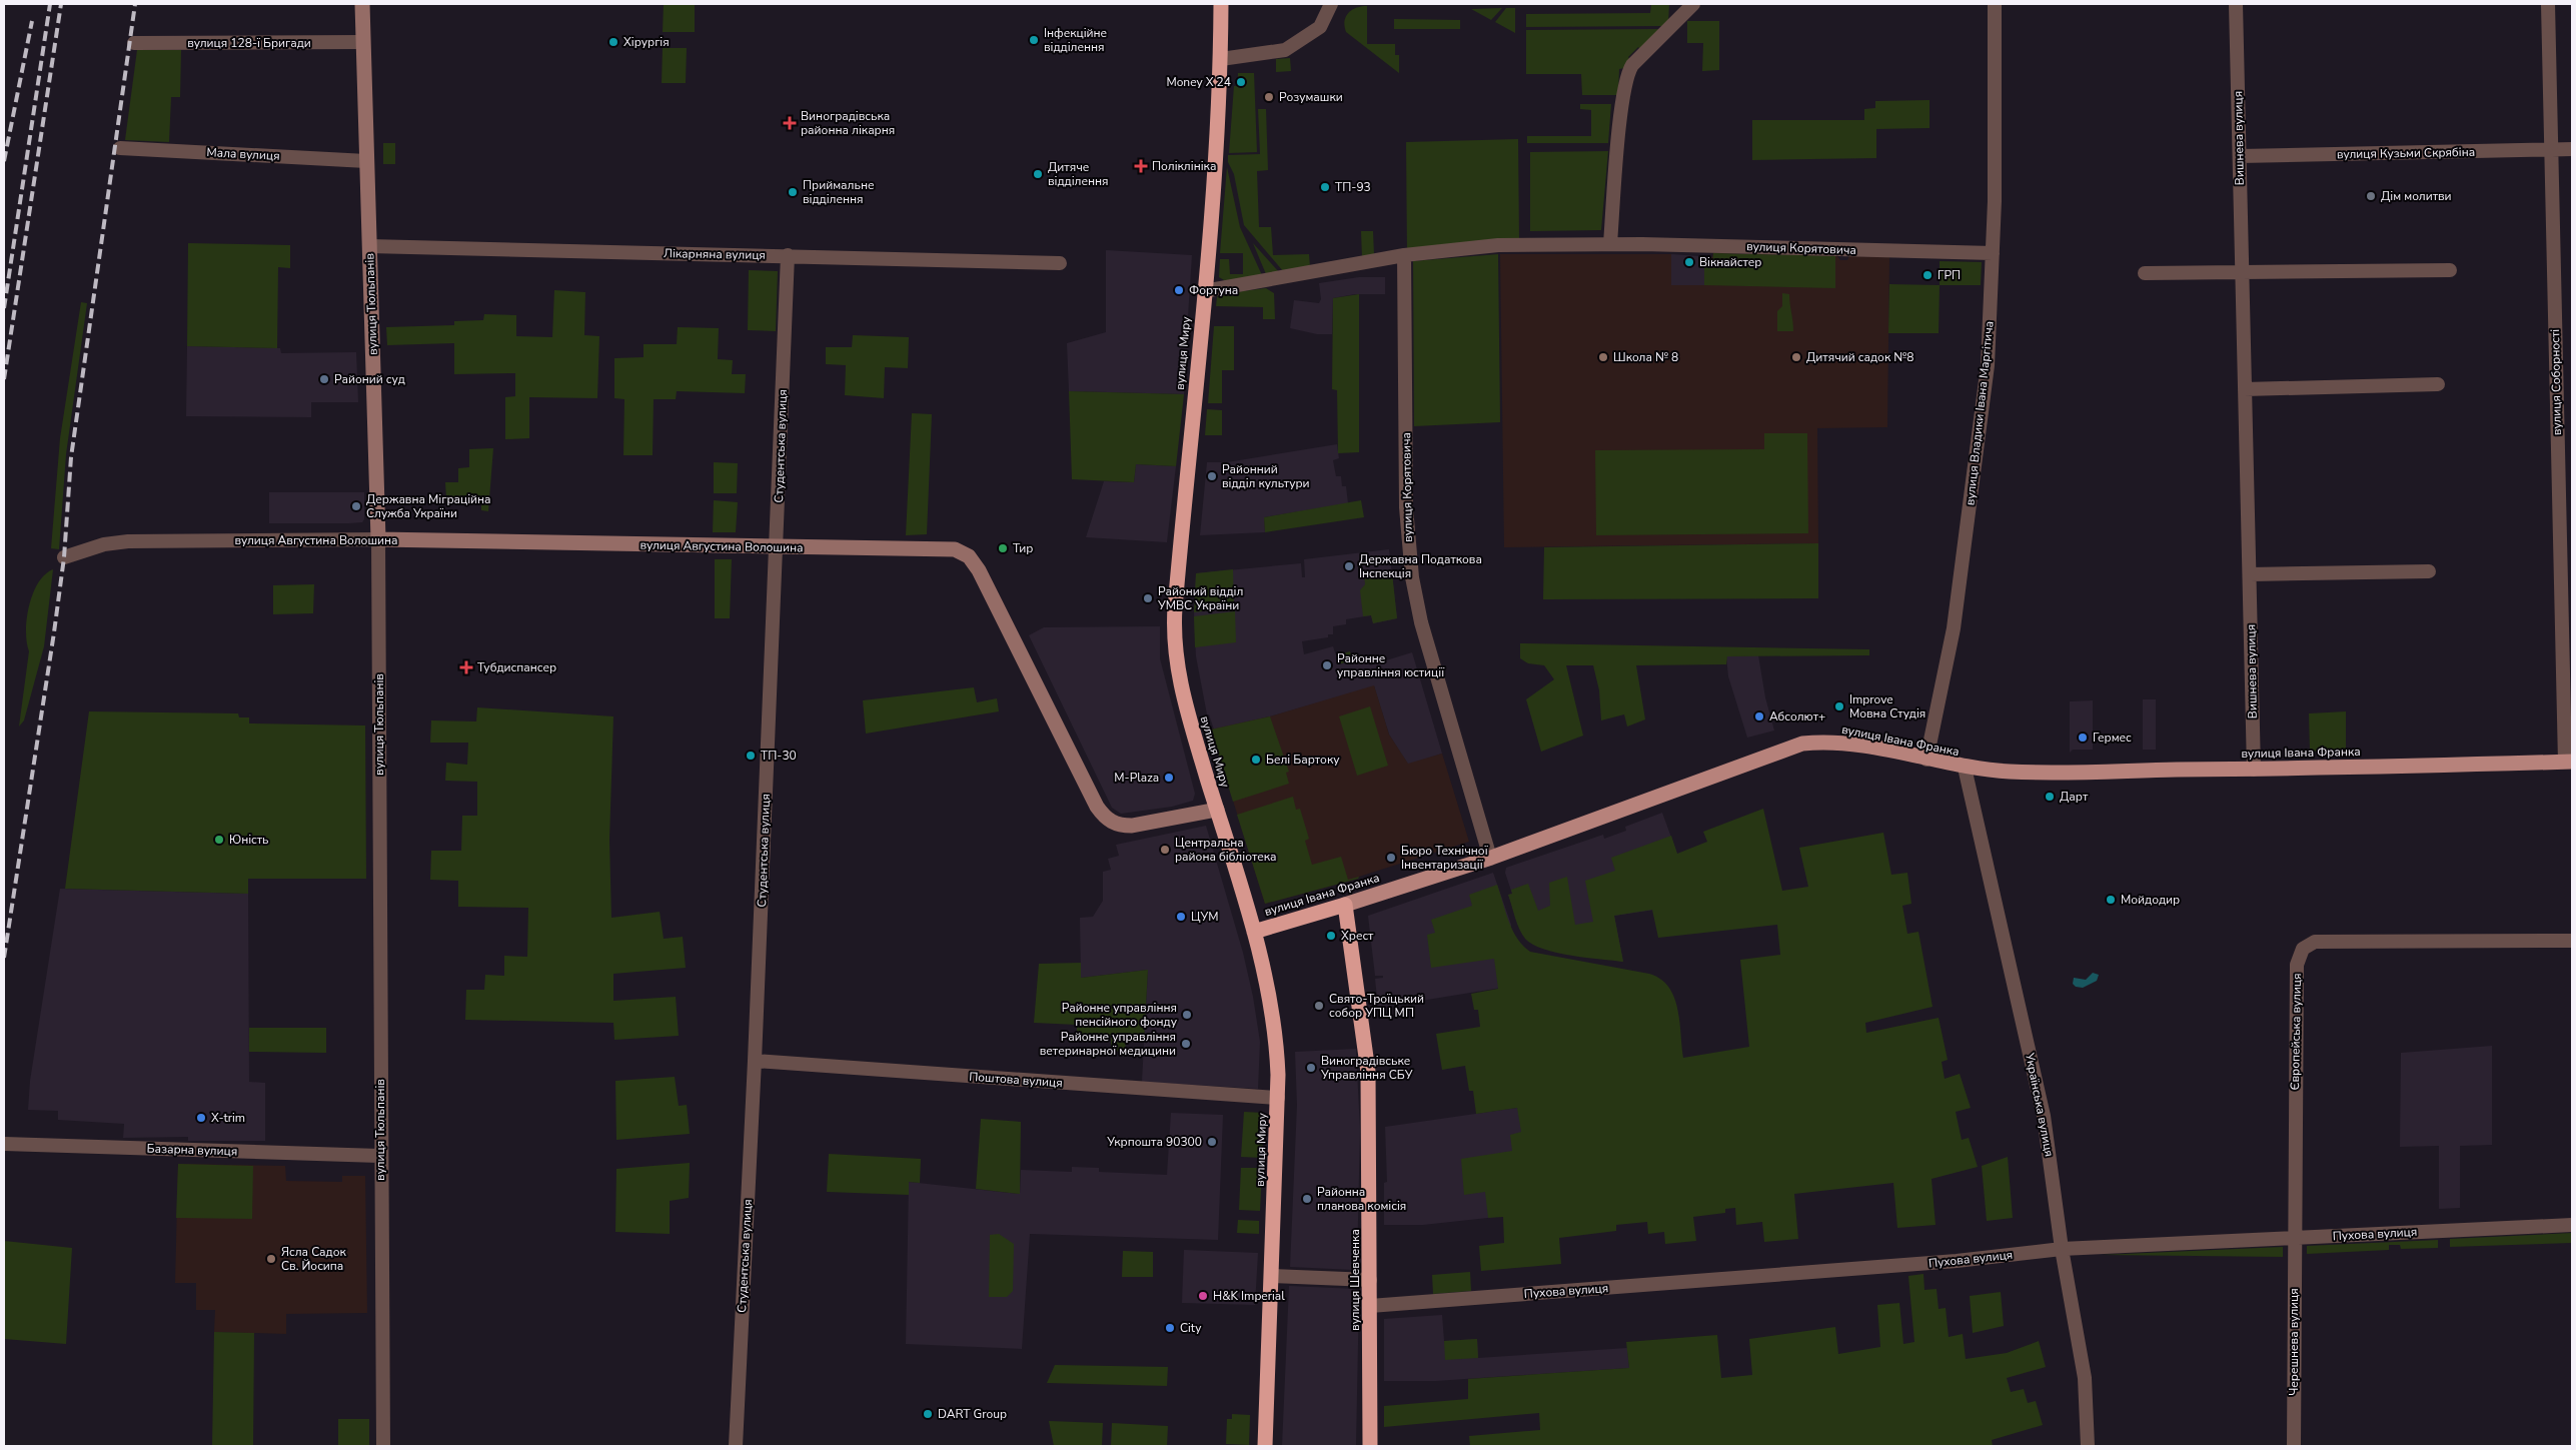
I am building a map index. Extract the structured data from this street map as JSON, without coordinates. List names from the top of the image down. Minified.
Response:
{"streets":{"highway":["вулиця Миру","вулиця Івана Франка","вулиця Шевченка"],"street":["вулиця 128-ї Бригади","Вишнева вулиця","вулиця Кузьми Скрябіна","Мала вулиця","вулиця Корятовича","Лікарняна вулиця","вулиця Тюльпанів","вулиця Соборності","вулиця Владики Івана Маргітича","Студентська вулиця","вулиця Августина Волошина","Європейська вулиця","Поштова вулиця","Українська вулиця","Базарна вулиця","Пухова вулиця","Черешнева вулиця"]},"crossings":[["вулиця 128-ї Бригади","вулиця Тюльпанів"],["Вишнева вулиця","вулиця Кузьми Скрябіна"],["Вишнева вулиця","вулиця Івана Франка"],["вулиця Кузьми Скрябіна","вулиця Соборності"],["Мала вулиця","вулиця Тюльпанів"],["вулиця Корятовича","вулиця Миру"],["вулиця Корятовича","вулиця Владики Івана Маргітича"],["вулиця Корятовича","вулиця Івана Франка"],["Лікарняна вулиця","вулиця Тюльпанів"],["Лікарняна вулиця","Студентська вулиця"],["вулиця Тюльпанів","вулиця Августина Волошина"],["вулиця Тюльпанів","Базарна вулиця"],["вулиця Миру","вулиця Августина Волошина"],["вулиця Миру","вулиця Івана Франка"],["вулиця Миру","Поштова вулиця"],["вулиця Соборності","вулиця Івана Франка"],["вулиця Владики Івана Маргітича","вулиця Івана Франка"],["Студентська вулиця","вулиця Августина Волошина"],["Студентська вулиця","Поштова вулиця"],["вулиця Івана Франка","Українська вулиця"],["вулиця Івана Франка","вулиця Шевченка"],["Європейська вулиця","Пухова вулиця"],["Європейська вулиця","Черешнева вулиця"],["Українська вулиця","Пухова вулиця"],["Пухова вулиця","вулиця Шевченка"],["Пухова вулиця","Черешнева вулиця"]],"places":{"other":["Інфекційне відділення","Хірургія","Money X 24","Розумашки","Дитяче відділення","ТП-93","Приймальне відділення","Дім молитви","Вікнайстер","ГРП","Фортуна","Школа № 8","Дитячий садок №8","Районий суд","Районний відділ культури","Державна Міграційна Служба України","Тир","Державна Податкова Інспекція","Районий відділ УМВС України","Районне управління юстиції","Improve Мовна Студія","Абсолют+","Гермес","ТП-30","Белі Бартоку","M-Plaza","Дарт","Юність","Центральна района бібліотека","Бюро Технічної Інвентаризації","Мойдодир","ЦУМ","Хрест","Свято-Троїцький собор УПЦ МП","Районне управління пенсійного фонду","Районне управління ветеринарної медицини","Виноградівське Управління СБУ","X-trim","Укрпошта 90300","Районна планова комісія","Ясла Садок Св. Йосипа","H&K Imperial","City","DART Group"],"health":["Виноградівська районна лікарня","Поліклініка","Тубдиспансер"]}}
